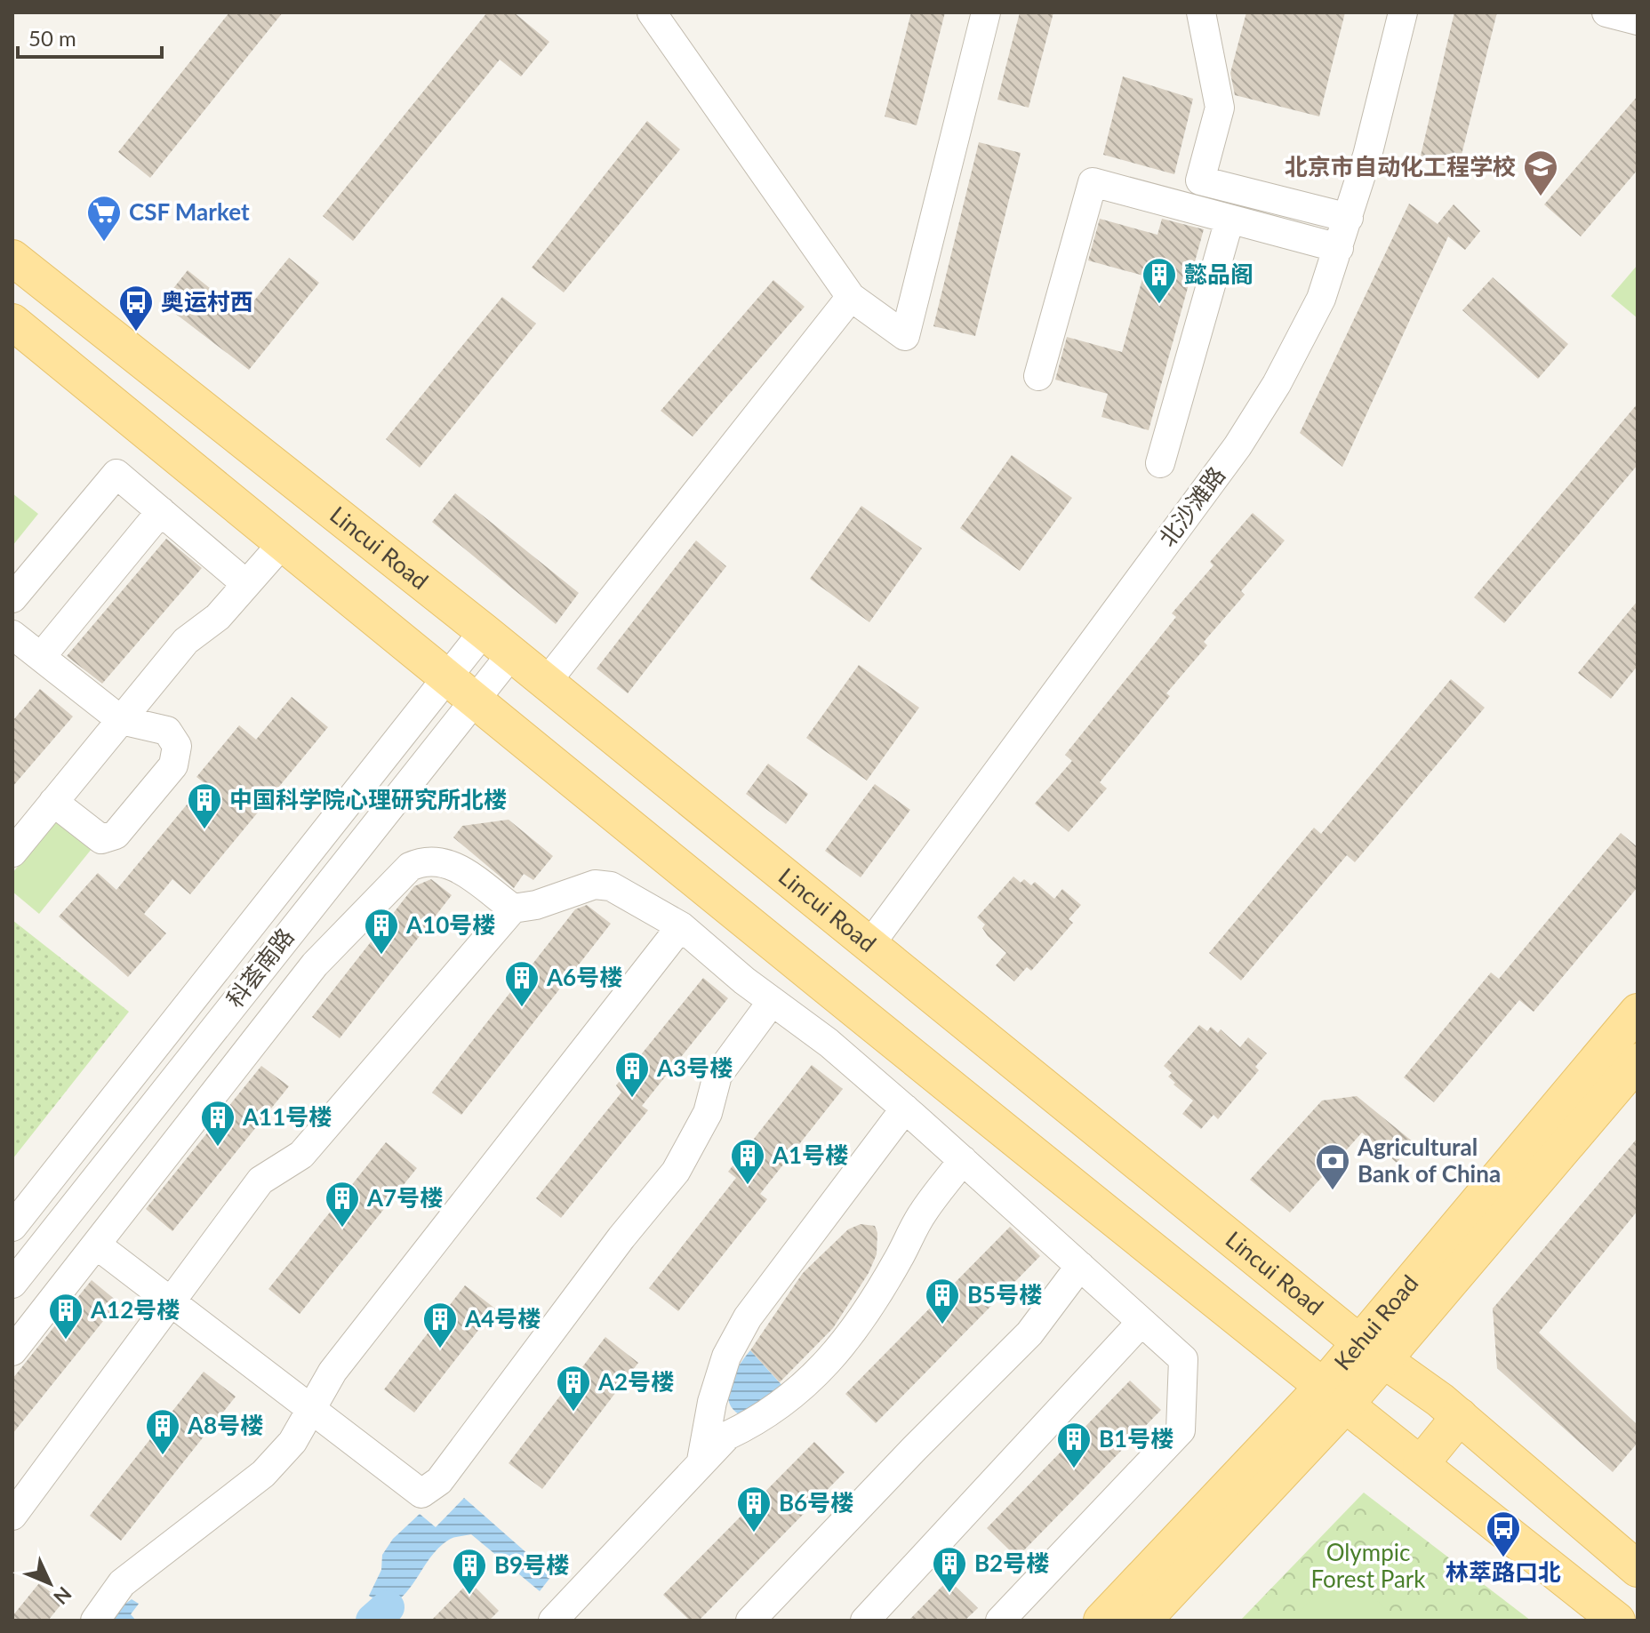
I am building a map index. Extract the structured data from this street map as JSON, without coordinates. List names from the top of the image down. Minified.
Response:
{"streets":{"main road":["Lincui Road","Kehui Road"],"street":["北沙滩路","科荟南路"]},"crossings":[["北沙滩路","Lincui Road"],["Lincui Road","科荟南路"],["Lincui Road","Kehui Road"]],"parks":["Olympic Forest Park"],"places":{"school or university":["北京市自动化工程学校"],"supermarket":["CSF Market"],"building":["懿品阁","中国科学院心理研究所北楼","A10号楼","A6号楼","A3号楼","A11号楼","A1号楼","A7号楼","B5号楼","A12号楼","A4号楼","A2号楼","A8号楼","B1号楼","B6号楼","B2号楼","B9号楼"],"bus stop":["奥运村西","林萃路口北"],"bank":["Agricultural Bank of China"]},"scale_bar":"50 m","north":"bottom right"}
